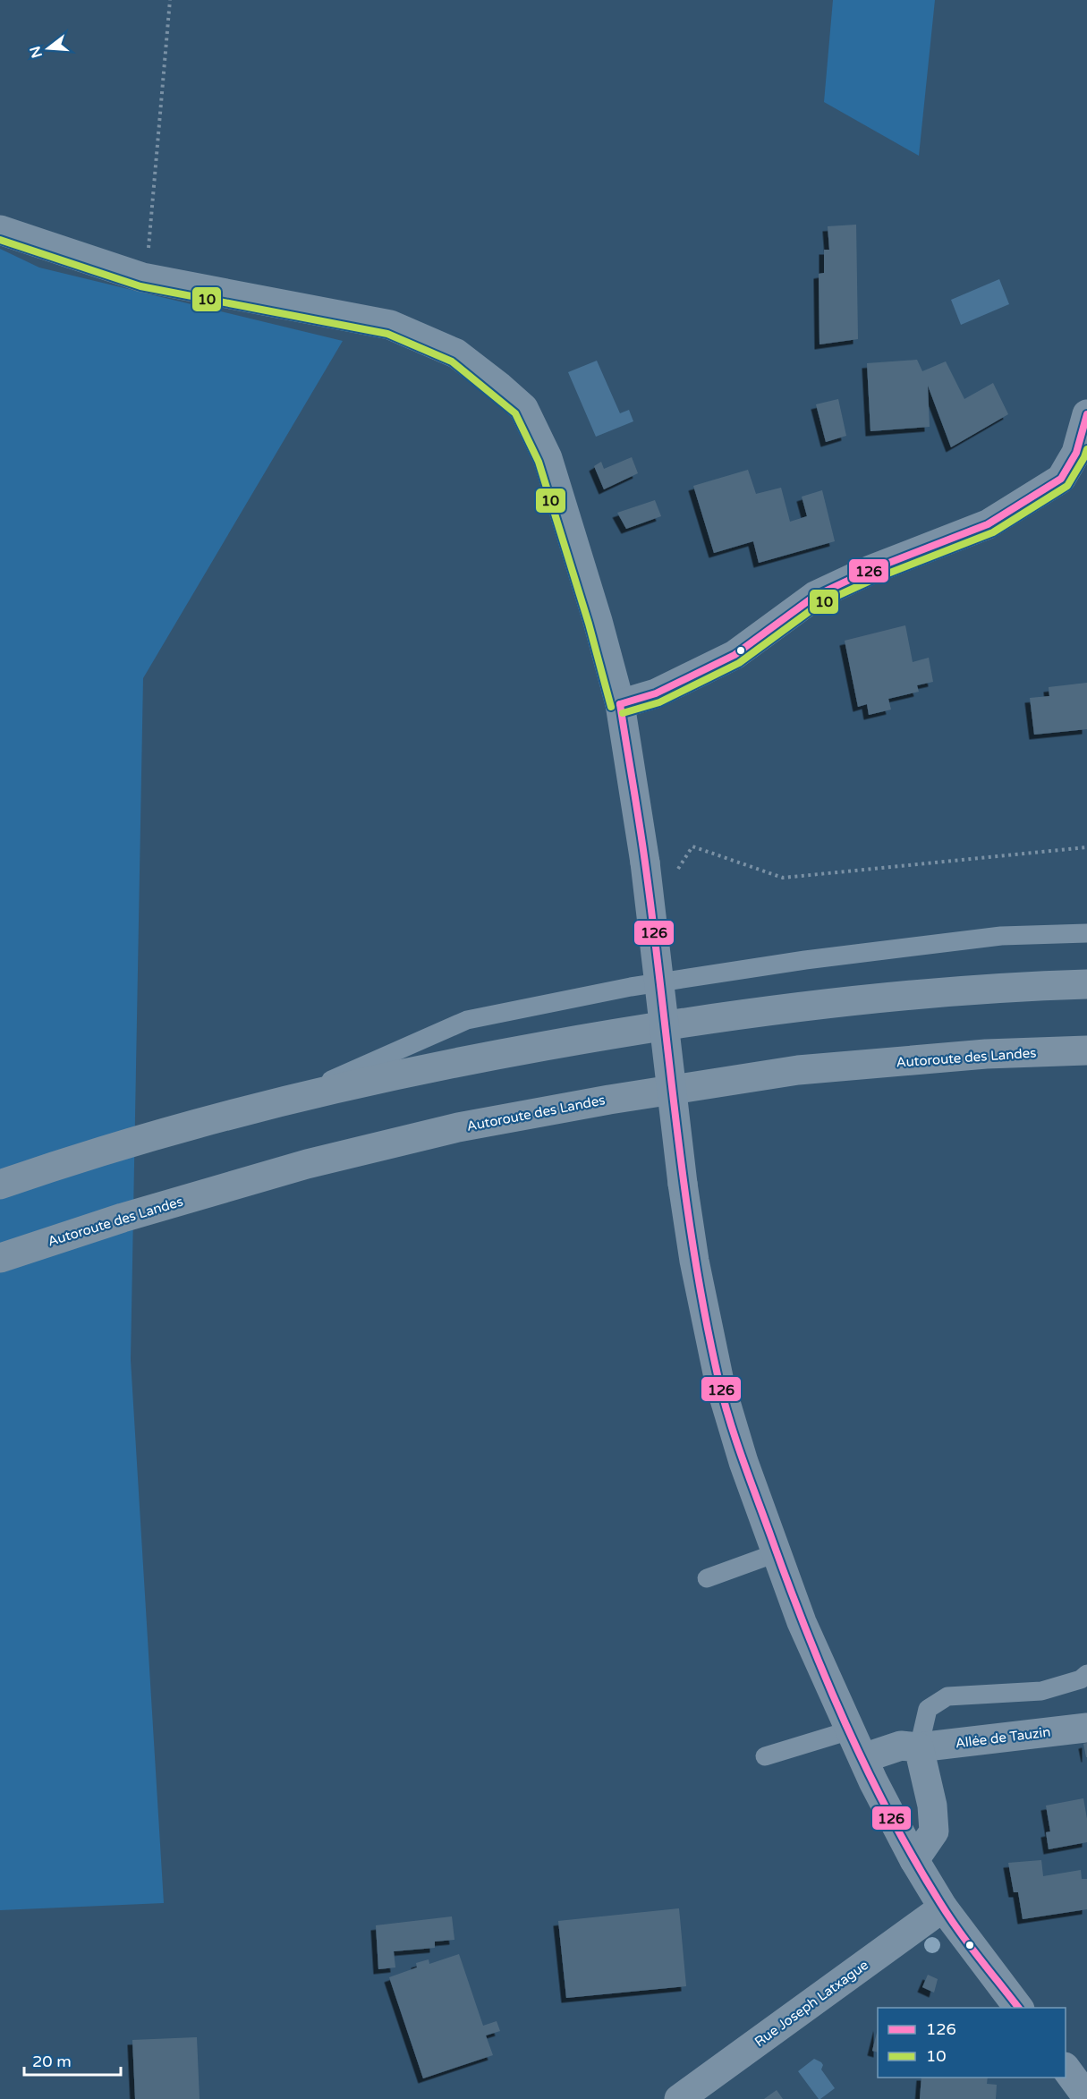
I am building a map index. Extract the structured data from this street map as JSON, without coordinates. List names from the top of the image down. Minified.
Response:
{"streets":{"highway":["Autoroute des Landes"],"street":["Allée de Tauzin","Rue Joseph Latxague"]},"lines":["transit line 10","transit line 126"],"legend":["126","10"],"scale_bar":"20 m","north":"left"}
